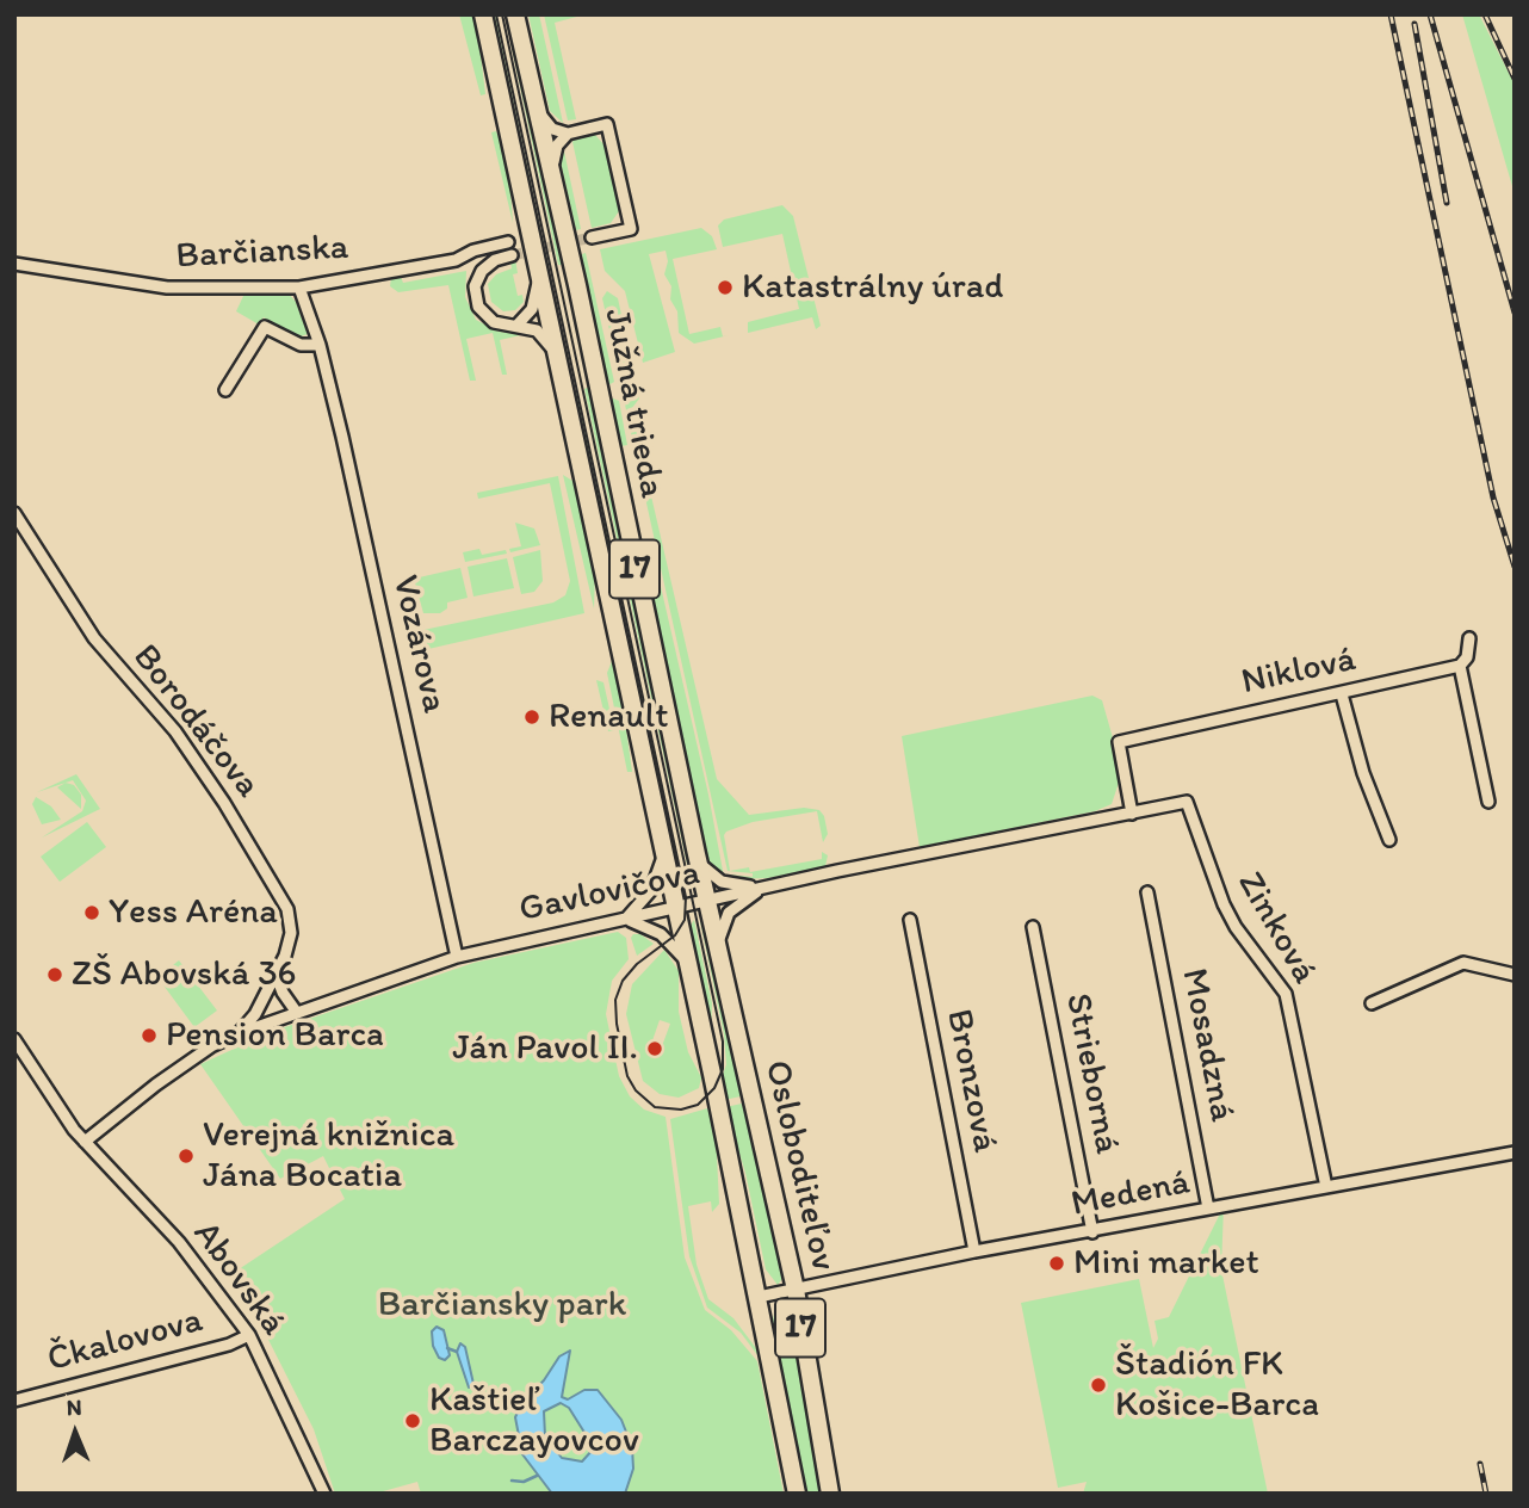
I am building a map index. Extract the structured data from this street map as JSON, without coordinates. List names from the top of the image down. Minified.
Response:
{"streets":{"main road":["Južná trieda","17","Osloboditeľov"],"street":["Barčianska","Vozárova","Niklová","Borodáčova","Gavlovičova","Zinková","Mosadzná","Strieborná","Bronzová","Medená","Abovská","Čkalovova"]},"crossings":[["Barčianska","Vozárova"],["Južná trieda","Osloboditeľov"],["Vozárova","Gavlovičova"],["Niklová","Gavlovičova"],["Borodáčova","Gavlovičova"],["Gavlovičova","Zinková"],["Gavlovičova","Osloboditeľov"],["Gavlovičova","Abovská"],["Zinková","Medená"],["Mosadzná","Medená"],["Strieborná","Medená"],["Bronzová","Medená"],["Osloboditeľov","Medená"],["Abovská","Čkalovova"]],"parks":["Barčiansky park"],"places":["Katastrálny úrad","Renault","Yess Aréna","ZŠ Abovská 36","Pension Barca","Ján Pavol II.","Verejná knižnica Jána Bocatia","Mini market","Štadión FK Košice-Barca","Kaštieľ Barczayovcov"],"north":"top"}
